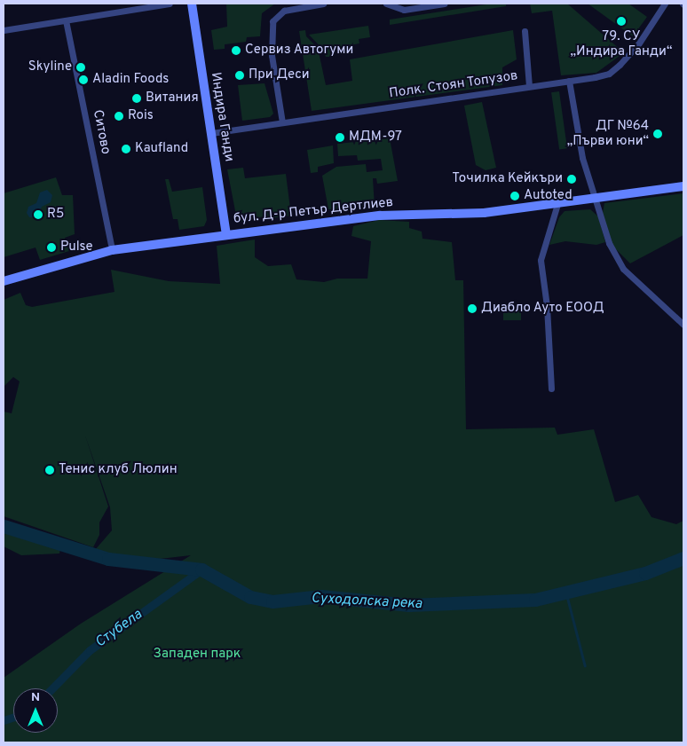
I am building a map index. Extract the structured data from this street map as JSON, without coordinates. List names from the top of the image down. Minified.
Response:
{"streets":{"main road":["Индира Ганди","бул. Д-р Петър Дертлиев"],"street":["Полк. Стоян Топузов","Ситово"]},"crossings":[["Полк. Стоян Топузов","Индира Ганди"],["Индира Ганди","бул. Д-р Петър Дертлиев"],["Ситово","бул. Д-р Петър Дертлиев"]],"water":["Суходолска река","Стубела"],"parks":["Западен парк"],"places":["79. СУ „Индира Ганди“","Сервиз Автогуми","Skyline","При Деси","Aladin Foods","Витания","Rois","ДГ №64 „Първи юни“","МДМ-97","Kaufland","Точилка Кейкъри","Autoted","R5","Pulse","Диабло Ауто ЕООД","Тенис клуб Люлин"],"north":"top"}
